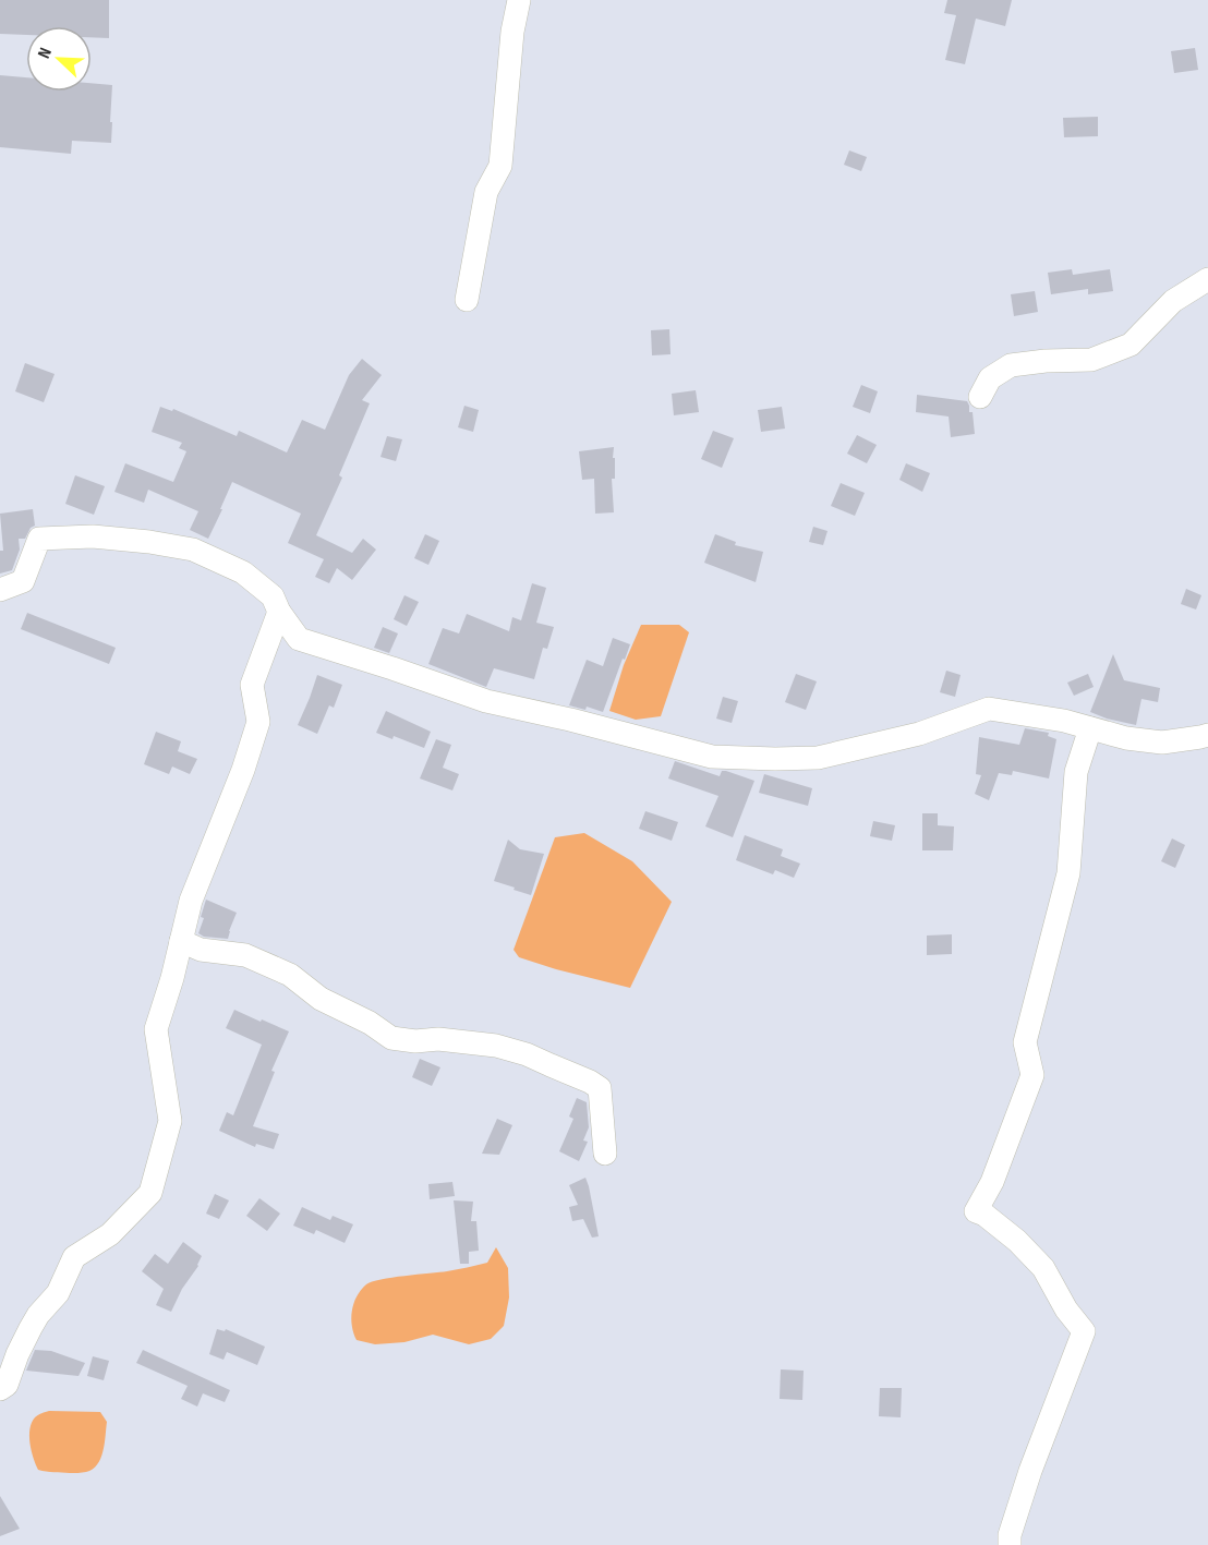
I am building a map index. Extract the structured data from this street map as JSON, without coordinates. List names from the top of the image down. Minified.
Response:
{"north":"top left"}
